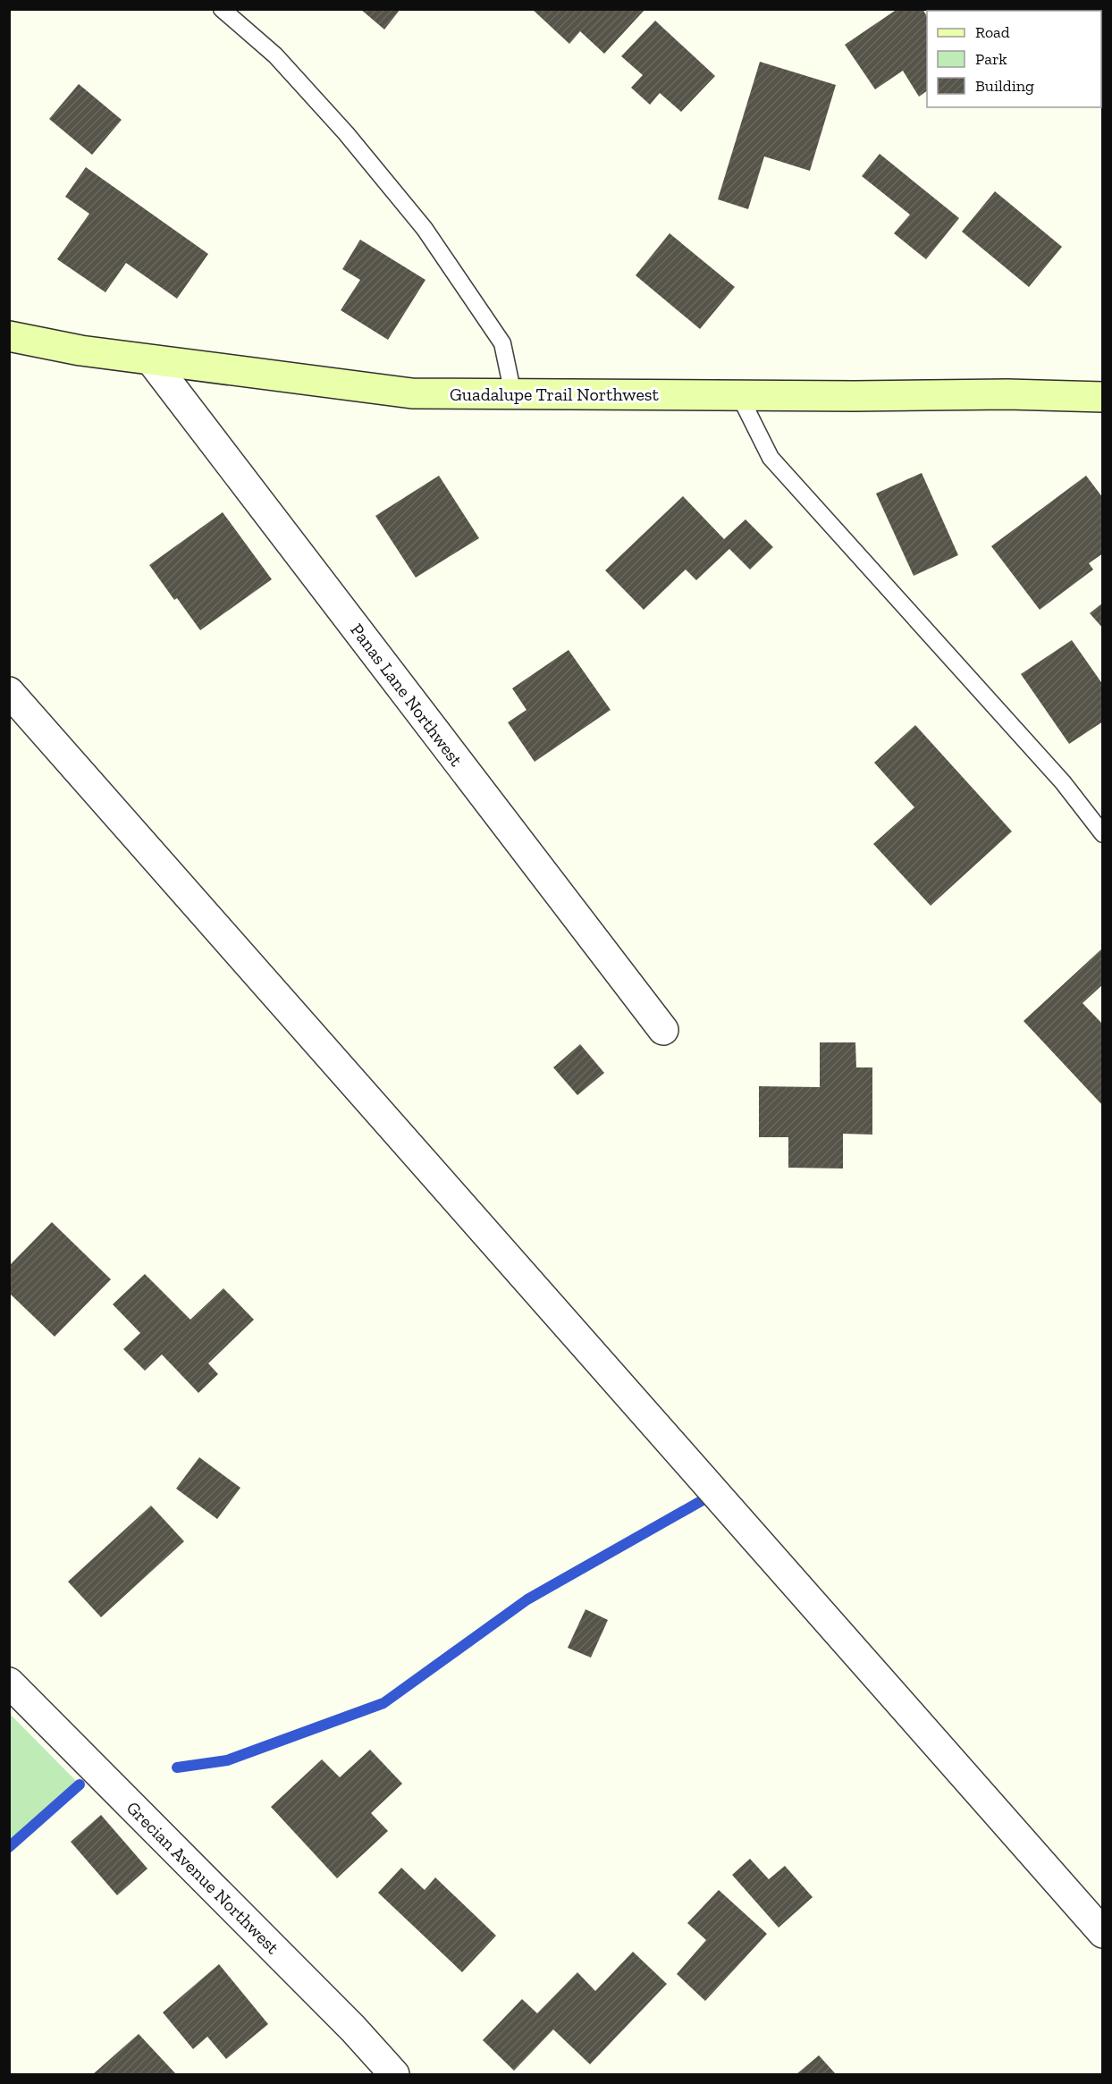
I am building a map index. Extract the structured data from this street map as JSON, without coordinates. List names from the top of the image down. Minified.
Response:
{"streets":{"street":["Guadalupe Trail Northwest","Panas Lane Northwest","Grecian Avenue Northwest"]},"crossings":[["Guadalupe Trail Northwest","Panas Lane Northwest"]],"legend":["Road","Park","Building"]}
